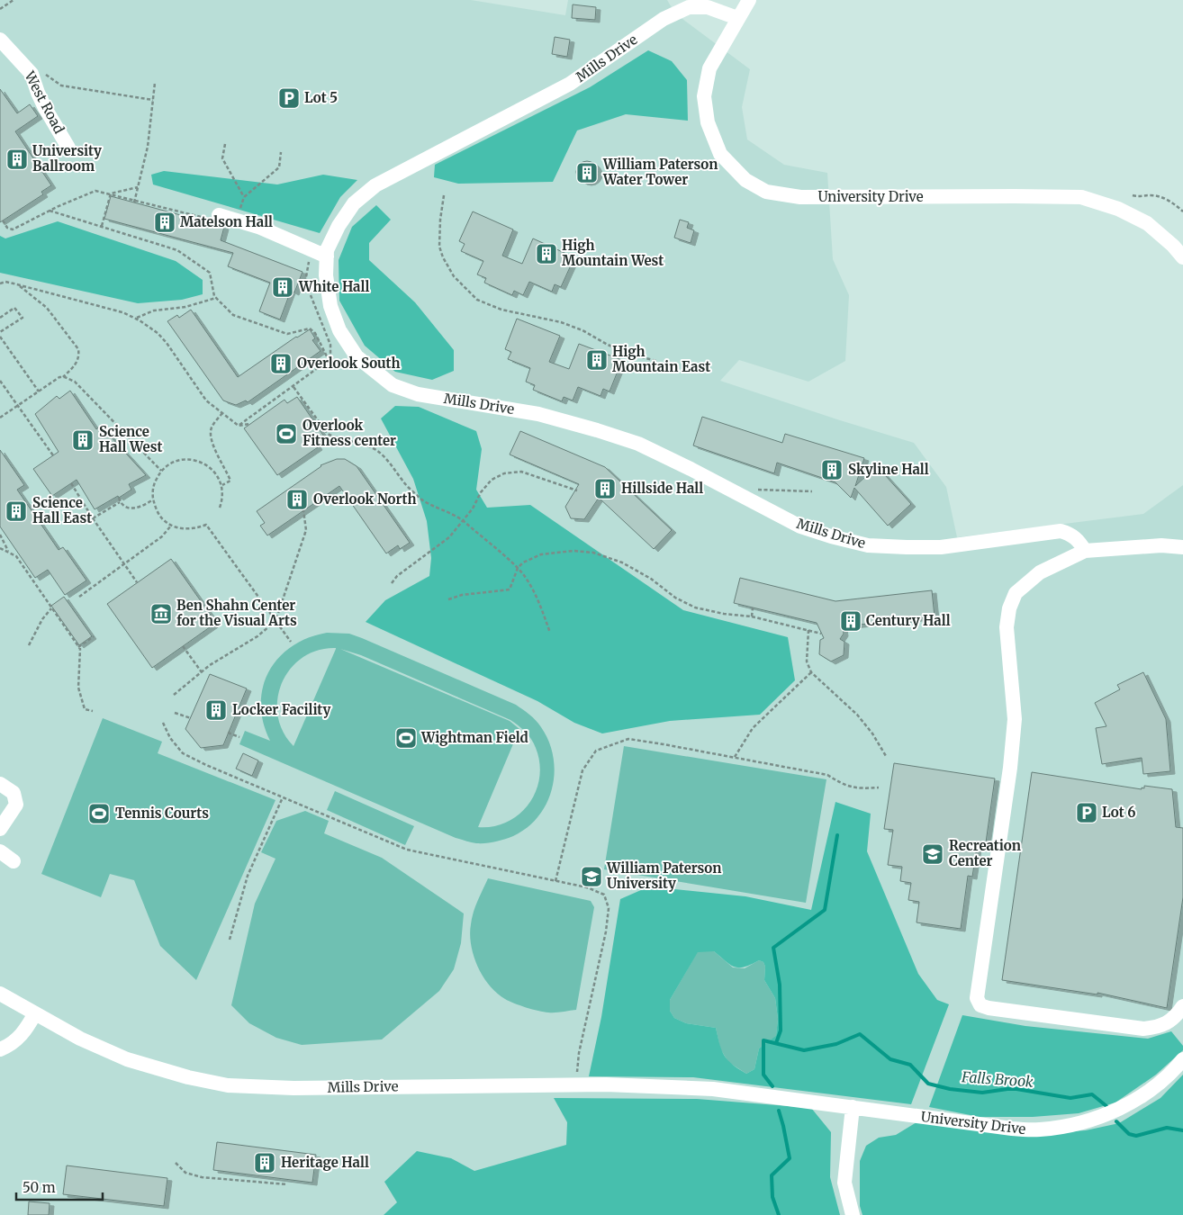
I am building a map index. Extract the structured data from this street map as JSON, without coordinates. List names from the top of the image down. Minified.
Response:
{"streets":{"street":["Mills Drive","West Road","University Drive"]},"crossings":[["Mills Drive","University Drive"]],"water":["Falls Brook"],"places":{"parking":["Lot 5","Lot 6"],"building":["University Ballroom","William Paterson Water Tower","Matelson Hall","High Mountain West","White Hall","High Mountain East","Overlook South","Science Hall West","Skyline Hall","Hillside Hall","Overlook North","Science Hall East","Century Hall","Locker Facility","Heritage Hall"],"sports":["Overlook Fitness center","Wightman Field","Tennis Courts"],"museum":["Ben Shahn Center for the Visual Arts"],"school or university":["Recreation Center","William Paterson University"]},"scale_bar":"50 m"}
